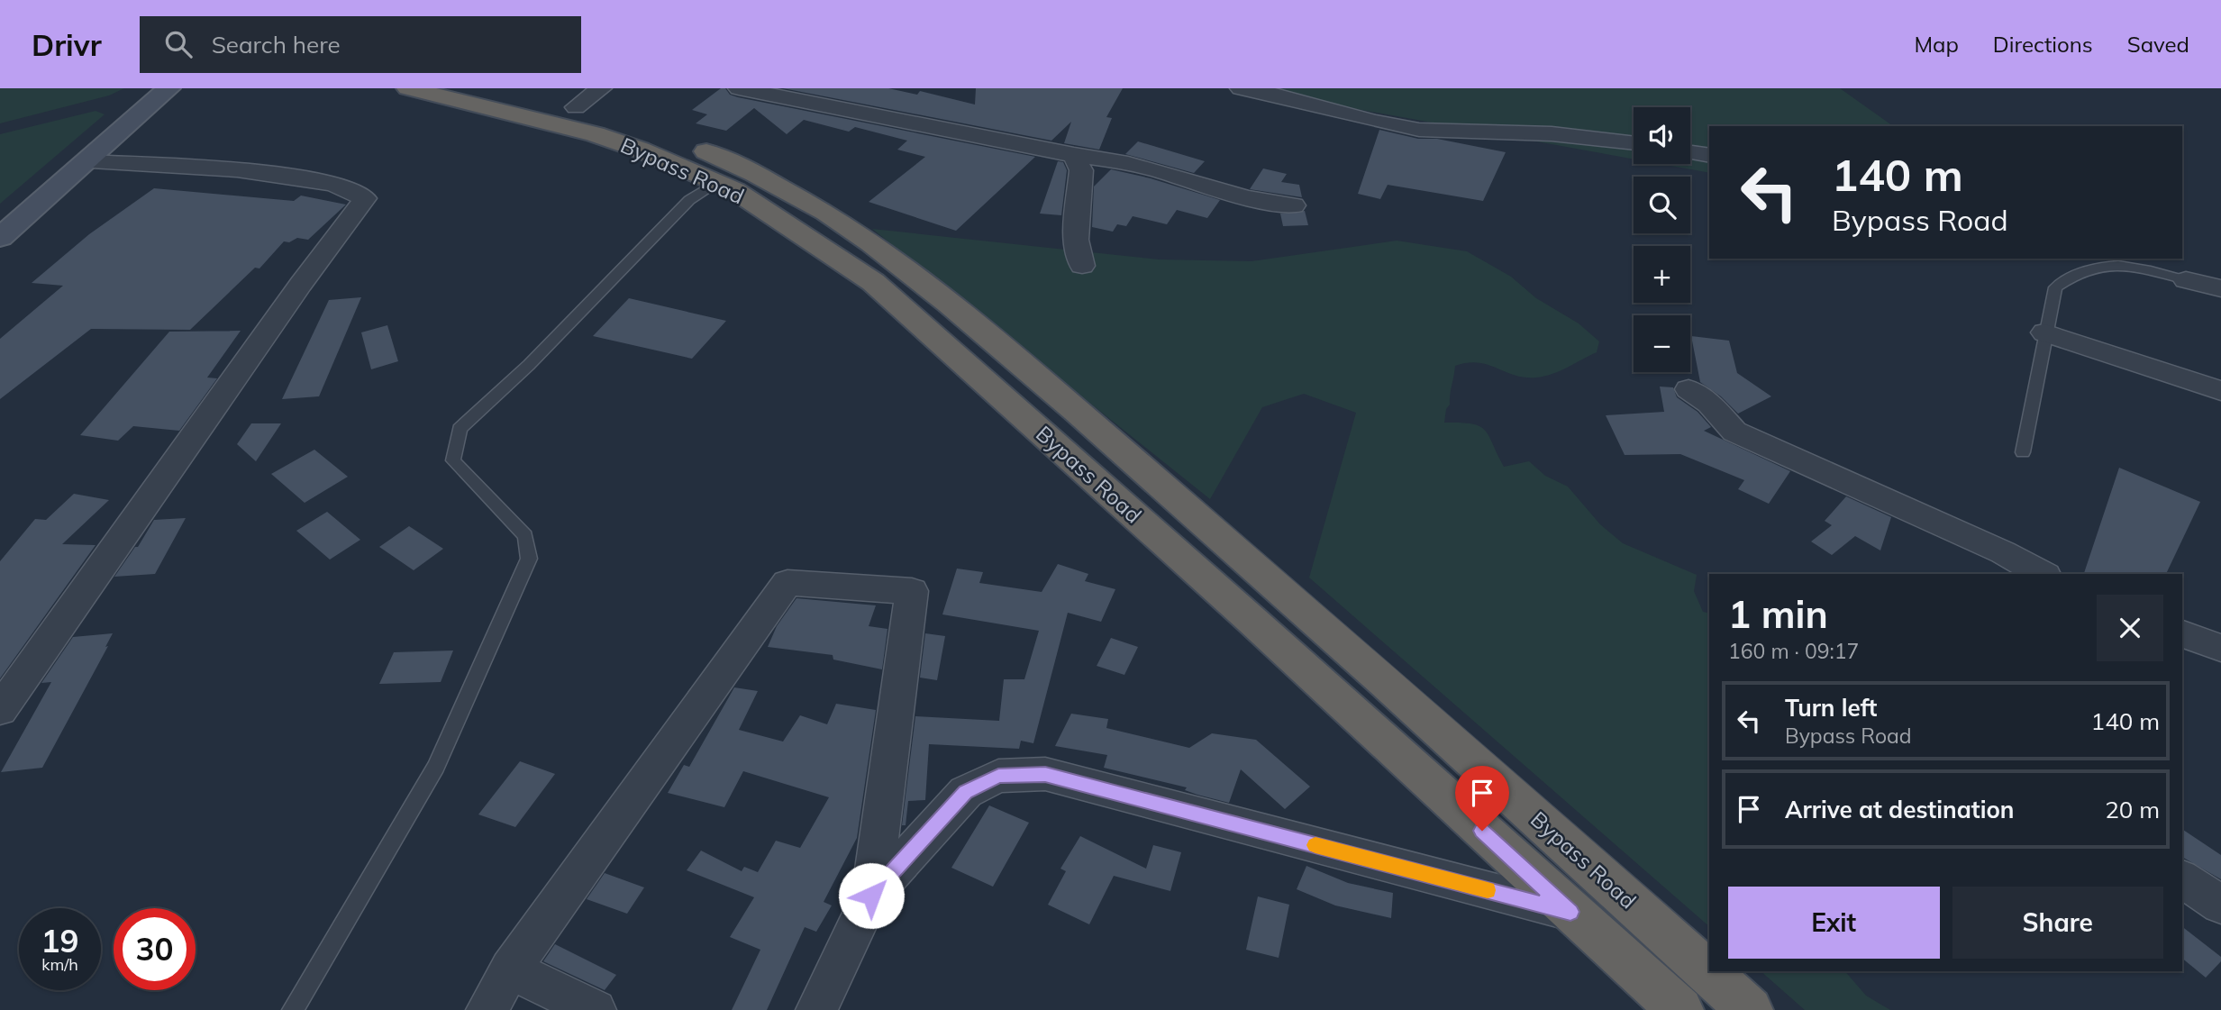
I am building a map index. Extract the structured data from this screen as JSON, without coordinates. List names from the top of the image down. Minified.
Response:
{"streets":{"highway":["Bypass Road"]},"page":{"header":"Drivr","search":"Search here","nav":["Map","Directions","Saved"],"map_buttons":["+","−"],"turn":["140 m","Bypass Road"],"heading":["1 min","160 m · 09:17"],"list":[{"name":"Turn left","note":"Bypass Road","value":"140 m"},{"name":"Arrive at destination","value":"20 m"}],"buttons":["Exit","Share"],"speed":"19 km/h","limit":"30"}}
